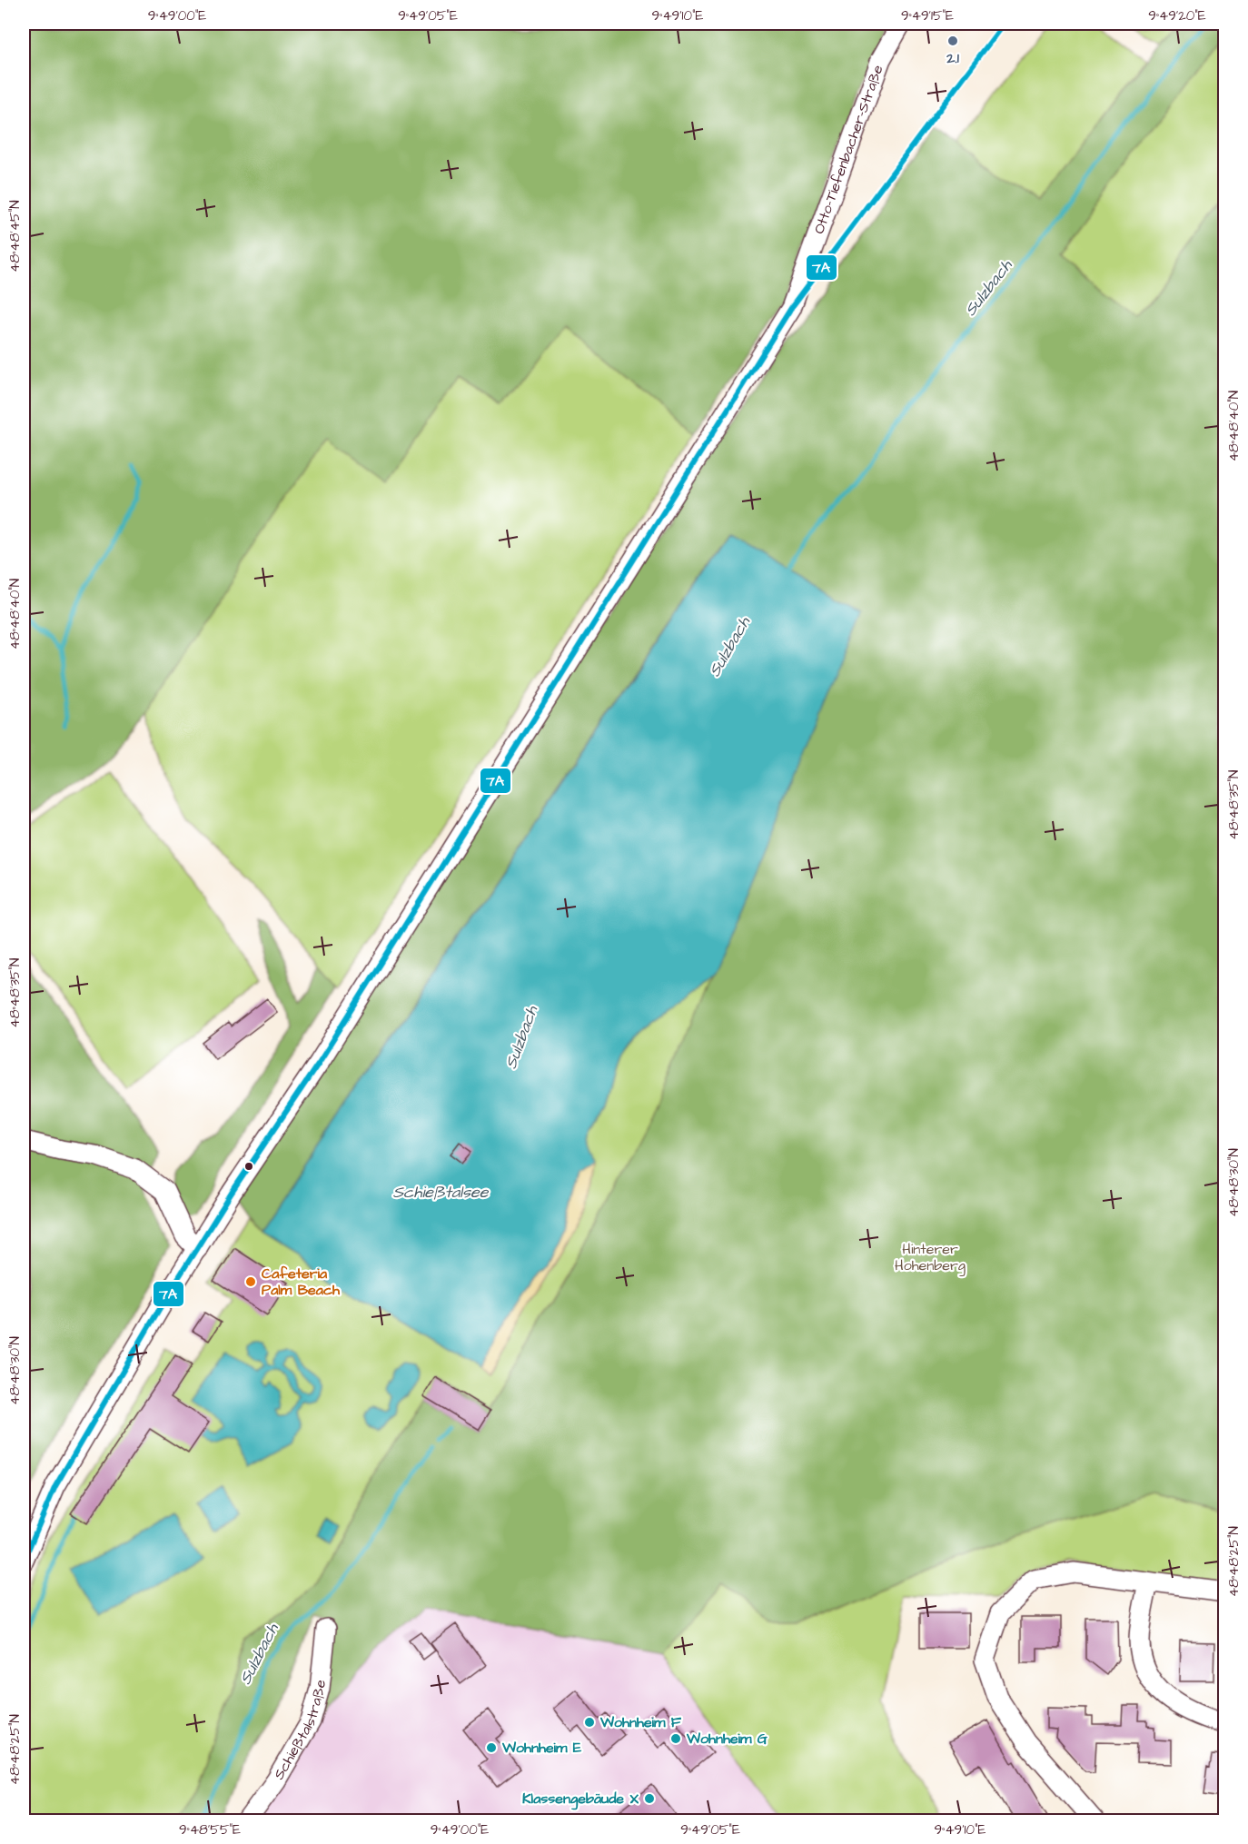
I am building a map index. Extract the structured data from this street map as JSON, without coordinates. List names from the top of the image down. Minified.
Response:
{"streets":{"street":["Otto-Tiefenbacher-Straße","Schießtalstraße"]},"water":["Sulzbach","Schießtalsee"],"parks":["Hinterer Hohenberg"],"places":["2.1","Cafeteria Palm Beach","Wohnheim F","Wohnheim G","Wohnheim E","Klassengebäude X"],"lines":["transit line 7A"],"coordinates":["9°49'00\"E","9°49'05\"E","9°49'10\"E","9°49'15\"E","9°49'20\"E","48°48'45\"N","48°48'40\"N","48°48'35\"N","48°48'30\"N","48°48'25\"N","9°48'55\"E"]}
